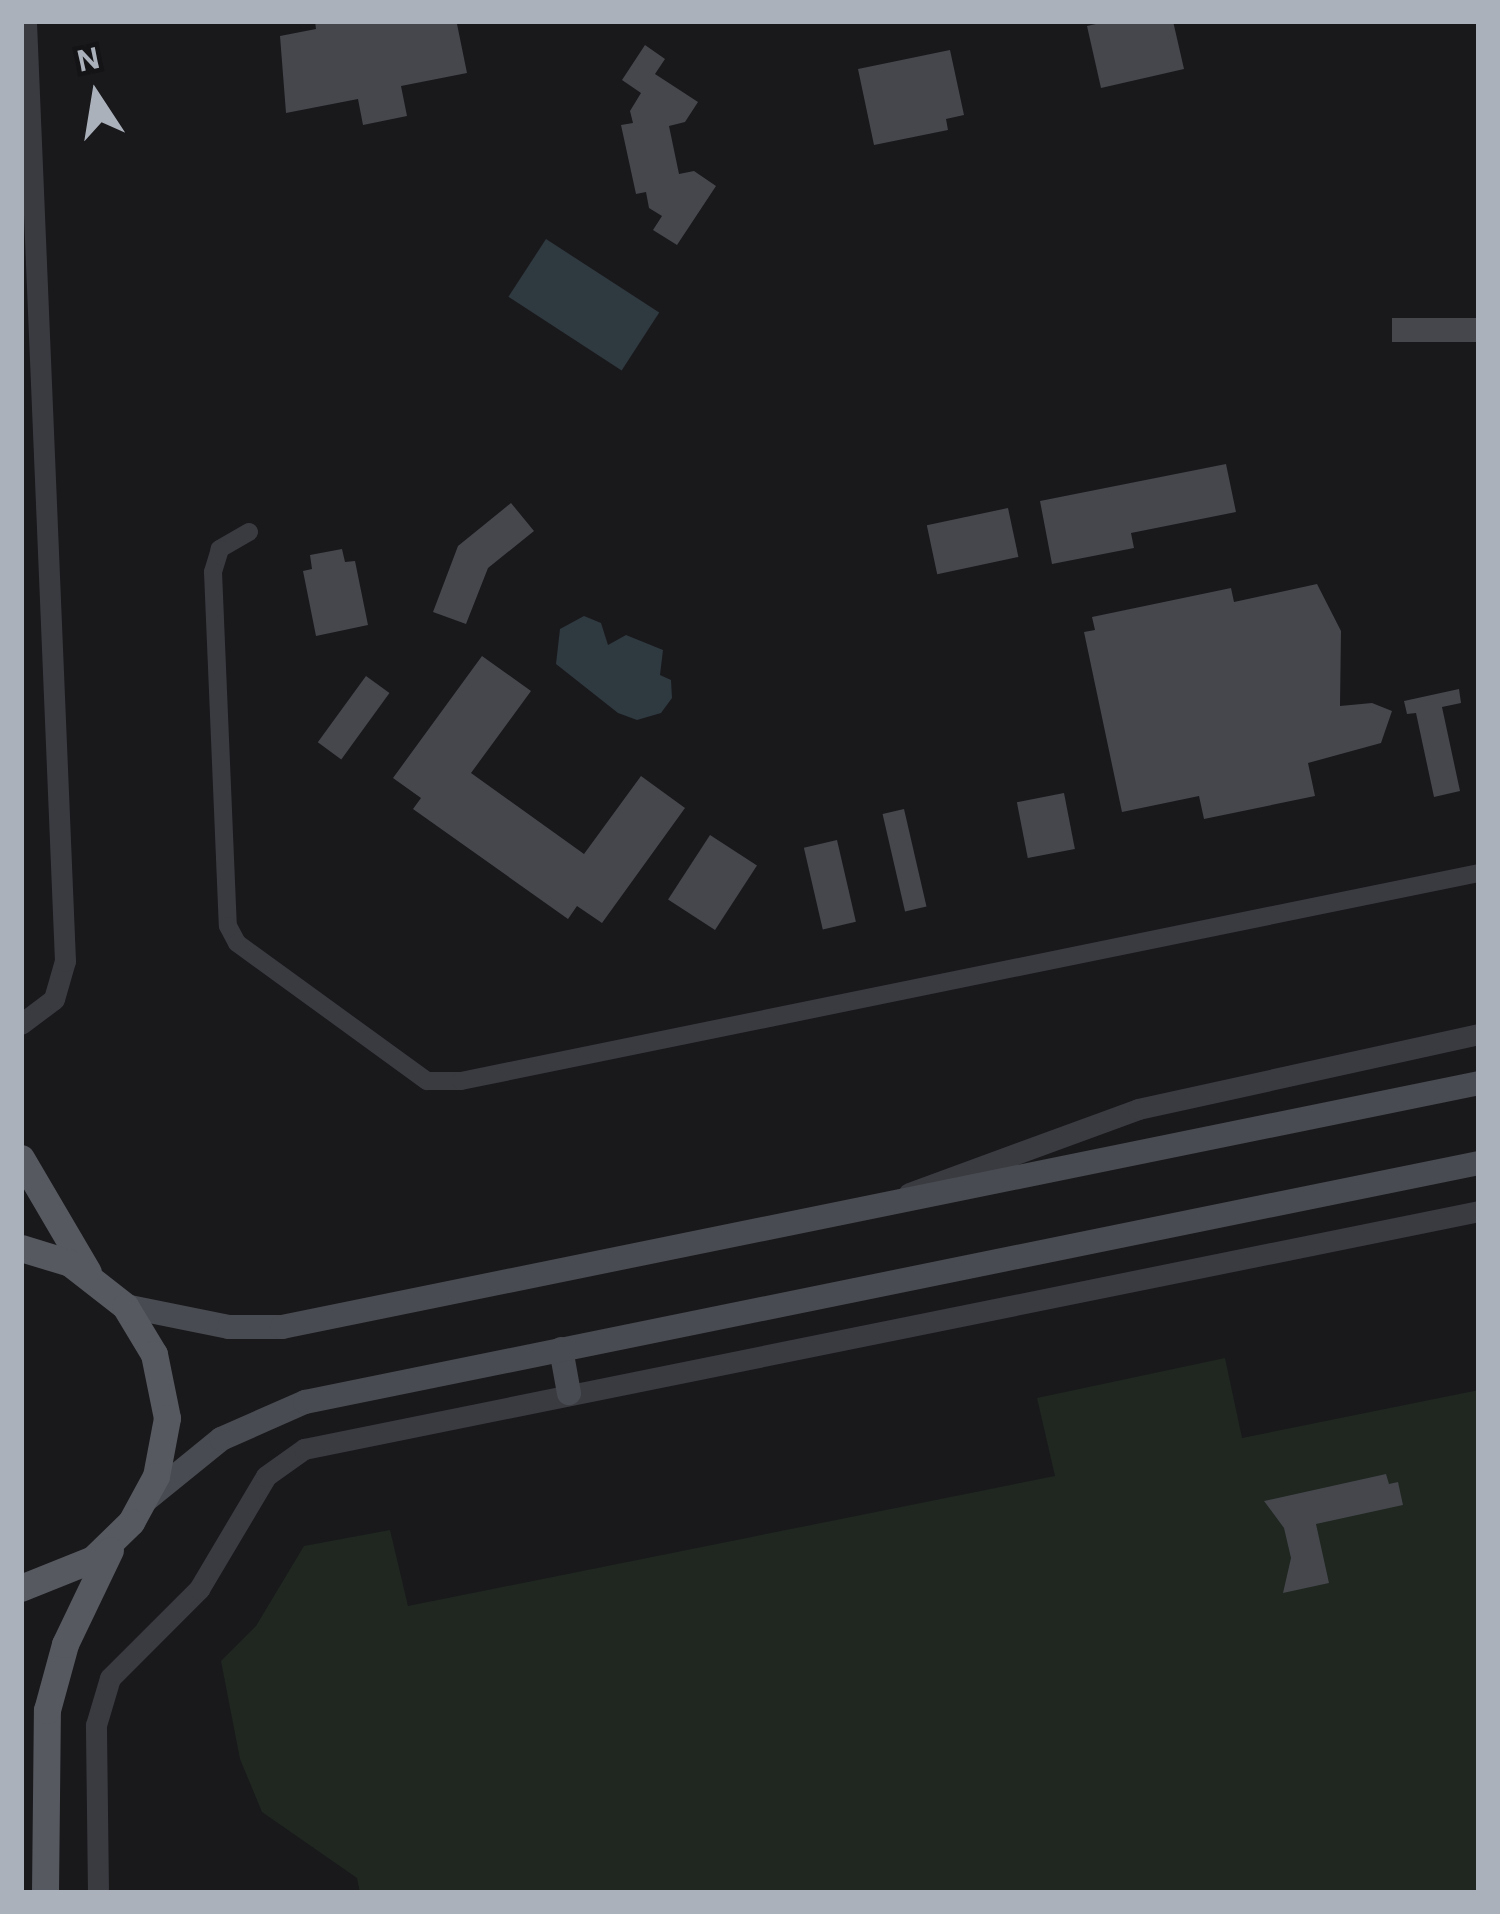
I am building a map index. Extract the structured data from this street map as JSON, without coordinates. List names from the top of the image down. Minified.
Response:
{"north":"top"}
